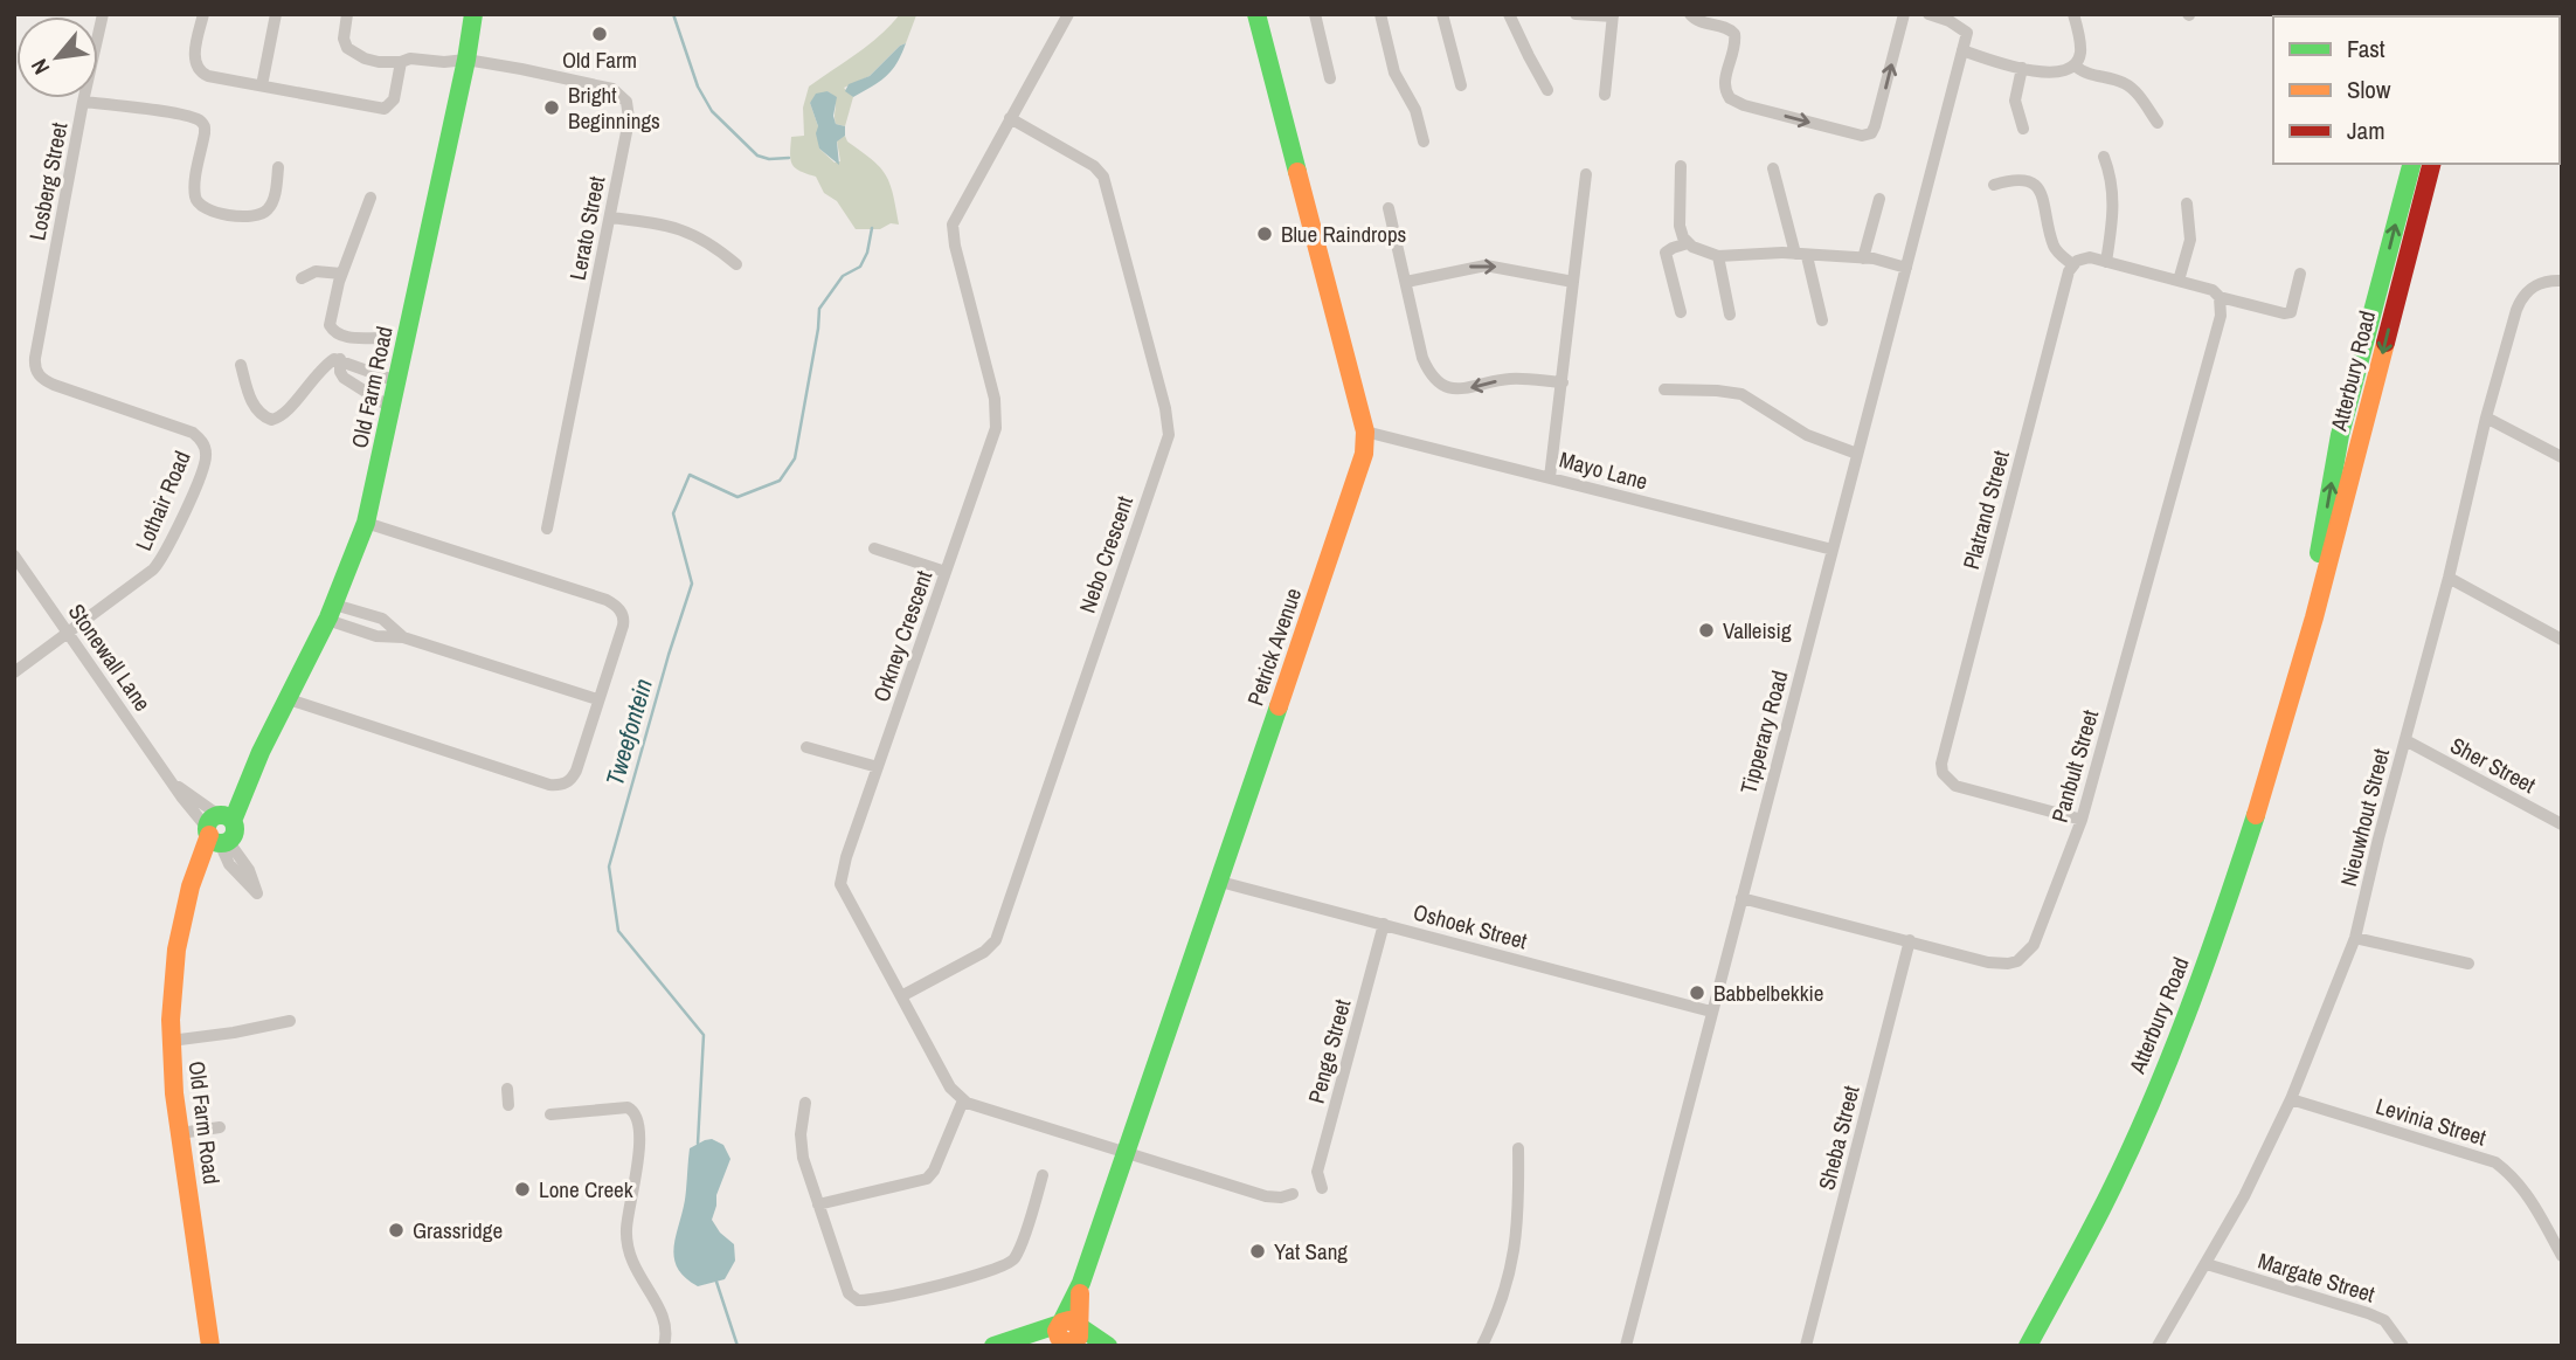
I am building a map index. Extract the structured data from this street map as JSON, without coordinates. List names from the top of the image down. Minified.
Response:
{"streets":{"street":["Losberg Street","Lerato Street","Atterbury Road","Old Farm Road","Mayo Lane","Lothair Road","Platrand Street","Nebo Crescent","Orkney Crescent","Petrick Avenue","Stonewall Lane","Tipperary Road","Sher Street","Panbult Street","Nieuwhout Street","Oshoek Street","Penge Street","Levinia Street","Sheba Street","Margate Street"]},"crossings":[["Losberg Street","Lothair Road"],["Lerato Street","Old Farm Road"],["Old Farm Road","Stonewall Lane"],["Mayo Lane","Petrick Avenue"],["Mayo Lane","Tipperary Road"],["Lothair Road","Stonewall Lane"],["Platrand Street","Panbult Street"],["Nebo Crescent","Orkney Crescent"],["Petrick Avenue","Oshoek Street"],["Tipperary Road","Panbult Street"],["Tipperary Road","Oshoek Street"],["Sher Street","Nieuwhout Street"],["Panbult Street","Sheba Street"],["Nieuwhout Street","Levinia Street"],["Nieuwhout Street","Margate Street"],["Oshoek Street","Penge Street"]],"water":["Tweefontein"],"places":["Old Farm","Bright Beginnings","Blue Raindrops","Valleisig","Babbelbekkie","Lone Creek","Grassridge","Yat Sang"],"legend":["Fast","Slow","Jam"],"north":"bottom left"}
